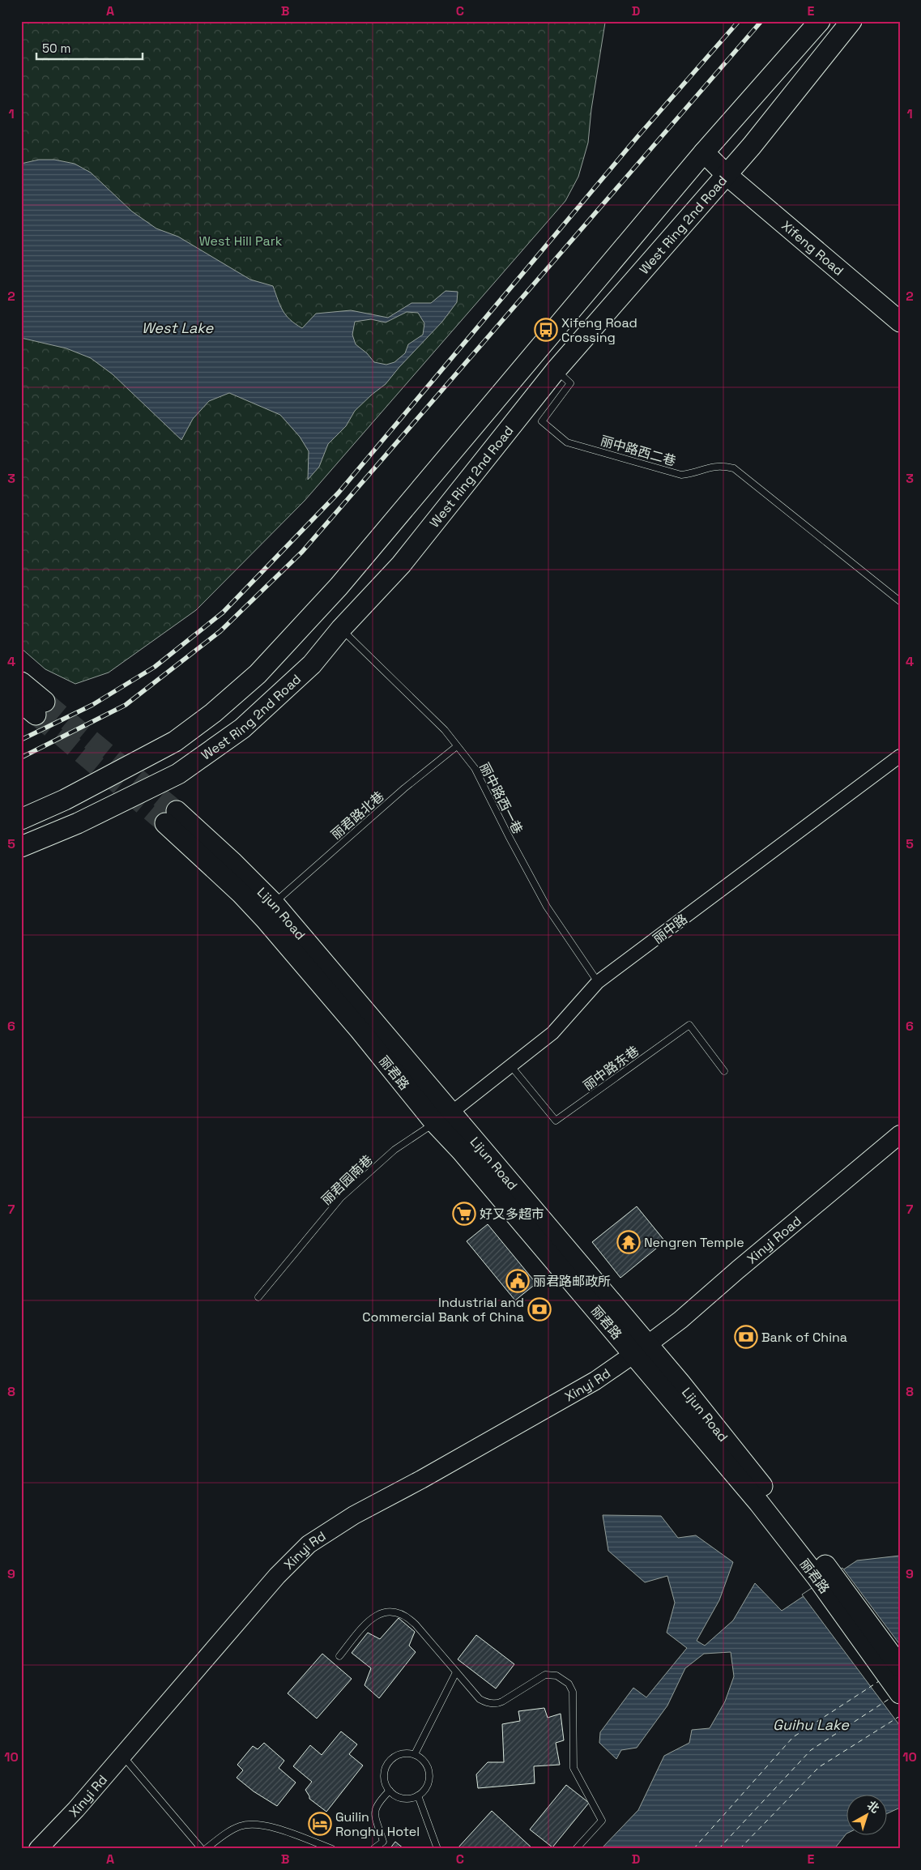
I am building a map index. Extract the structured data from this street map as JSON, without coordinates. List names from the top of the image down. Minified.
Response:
{"streets":{"main road":["West Ring 2nd Road","Xifeng Road","Lijun Road","丽君路","Xinyi Road","Xinyi Rd"],"street":["丽中路"],"lane":["丽中路西二巷","丽中路西一巷","丽君路北巷","丽中路东巷","丽君园南巷"]},"crossings":[["West Ring 2nd Road","Xifeng Road"],["West Ring 2nd Road","丽中路西二巷"],["West Ring 2nd Road","丽中路西一巷"],["丽中路西一巷","丽君路北巷"],["丽中路西一巷","丽中路"],["丽君路北巷","Lijun Road"],["Lijun Road","丽中路"],["Lijun Road","丽君路"],["Lijun Road","丽君园南巷"],["Lijun Road","Xinyi Road"],["Lijun Road","Xinyi Rd"],["丽中路","丽中路东巷"],["丽中路","丽君路"],["丽中路","丽君园南巷"],["丽君路","丽君园南巷"],["Xinyi Road","Xinyi Rd"]],"water":["West Lake","Guihu Lake"],"parks":["West Hill Park"],"places":{"bus stop":["Xifeng Road Crossing"],"supermarket":["好又多超市"],"temple":["Nengren Temple"],"public building":["丽君路邮政所"],"bank":["Industrial and Commercial Bank of China","Bank of China"],"hotel":["Guilin Ronghu Hotel"]},"scale_bar":"50 m","north":"top right","grid":{"columns":["A","B","C","D","E"],"rows":["1","2","3","4","5","6","7","8","9","10"]}}
